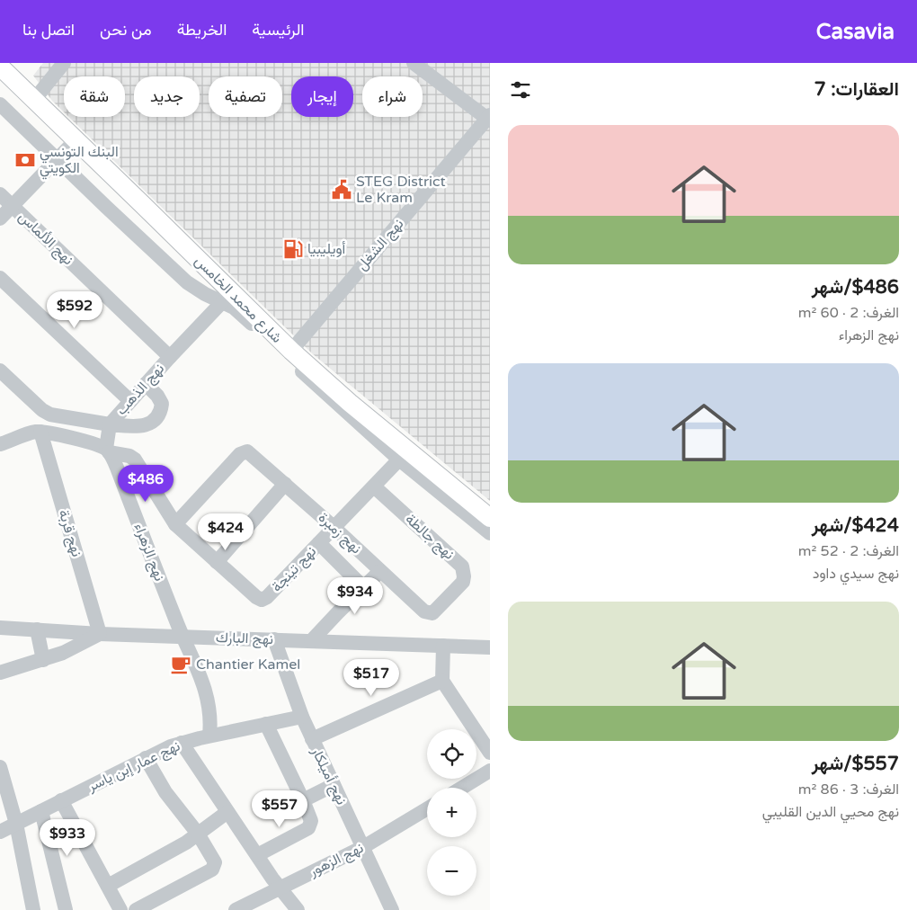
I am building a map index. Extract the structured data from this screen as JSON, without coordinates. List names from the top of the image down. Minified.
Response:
{"streets":{"main road":["شارع محمد الخامس"],"street":["نهج الألماس","نهج الشغل","نهج الذهب","نهج قربة","نهج زمبرة","نهج جالطة","نهج الزهراء","نهج تينجة","نهج البارك","نهج عمار إبن ياسر","نهج أميلكار","نهج الزهور"]},"crossings":[["نهج الألماس","نهج الذهب"],["نهج الشغل","شارع محمد الخامس"],["نهج الذهب","نهج قربة"],["نهج قربة","نهج البارك"],["نهج زمبرة","نهج جالطة"],["نهج زمبرة","نهج تينجة"],["نهج جالطة","نهج تينجة"],["نهج الزهراء","نهج البارك"],["نهج الزهراء","نهج عمار إبن ياسر"],["نهج البارك","نهج أميلكار"],["نهج عمار إبن ياسر","نهج أميلكار"],["نهج أميلكار","نهج الزهور"]],"places":{"bank":["البنك التونسي الكويتي"],"public building":["STEG District Le Kram"],"fuel station":["أويليبيا"],"cafe":["Chantier Kamel"]},"page":{"header":"Casavia","nav":["الرئيسية","الخريطة","من نحن","اتصل بنا"],"heading":"العقارات: 7","chip":["شراء","إيجار","تصفية","جديد","شقة"],"list":[{"name":"$486/شهر","note":"الغرف: 2 · 60 m² · نهج الزهراء"},{"name":"$424/شهر","note":"الغرف: 2 · 52 m² · نهج سيدي داود"},{"name":"$557/شهر","note":"الغرف: 3 · 86 m² · نهج محيي الدين القليبي"}],"price":["$592","$486","$424","$934","$517","$557","$933"],"map_buttons":["+","−"]}}
